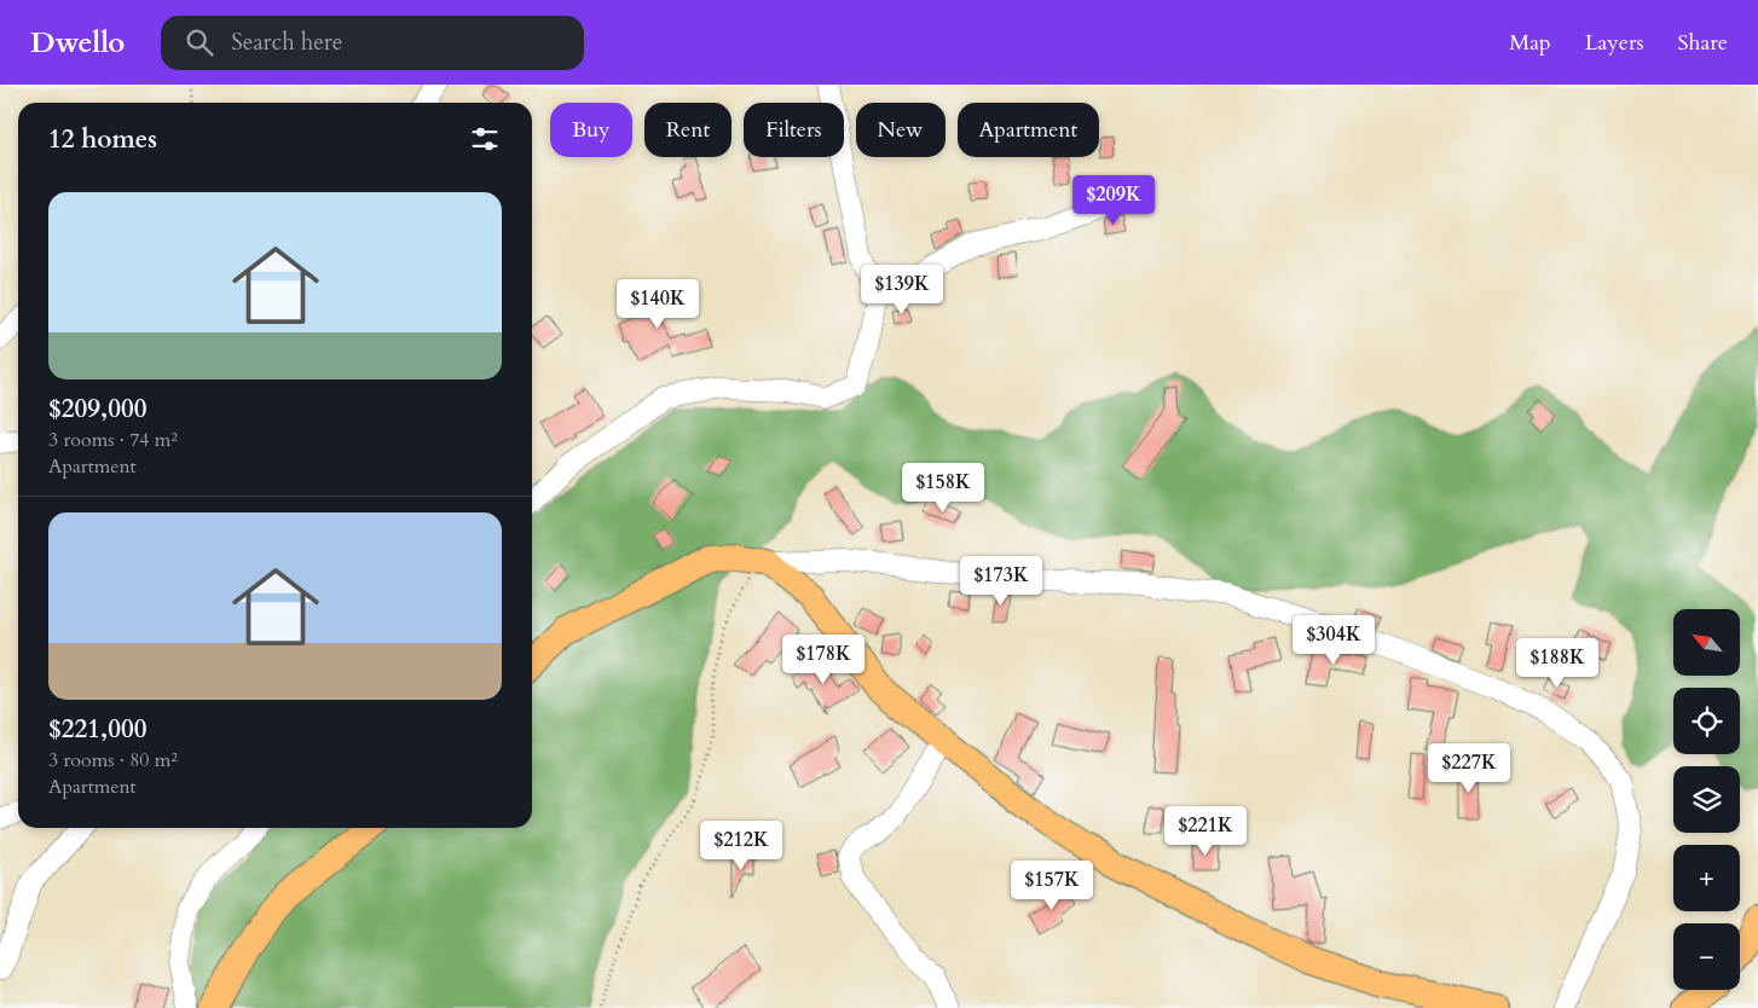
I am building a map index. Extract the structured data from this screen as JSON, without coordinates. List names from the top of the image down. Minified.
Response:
{"north":"top left","page":{"header":"Dwello","search":"Search here","nav":["Map","Layers","Share"],"chip":["Buy","Rent","Filters","New","Apartment"],"heading":"12 homes","price":["$209K","$139K","$140K","$158K","$173K","$304K","$178K","$188K","$227K","$221K","$212K","$157K"],"list":[{"name":"$209,000","note":"3 rooms · 74 m² · Apartment"},{"name":"$221,000","note":"3 rooms · 80 m² · Apartment"}],"map_buttons":["+","−"]}}
